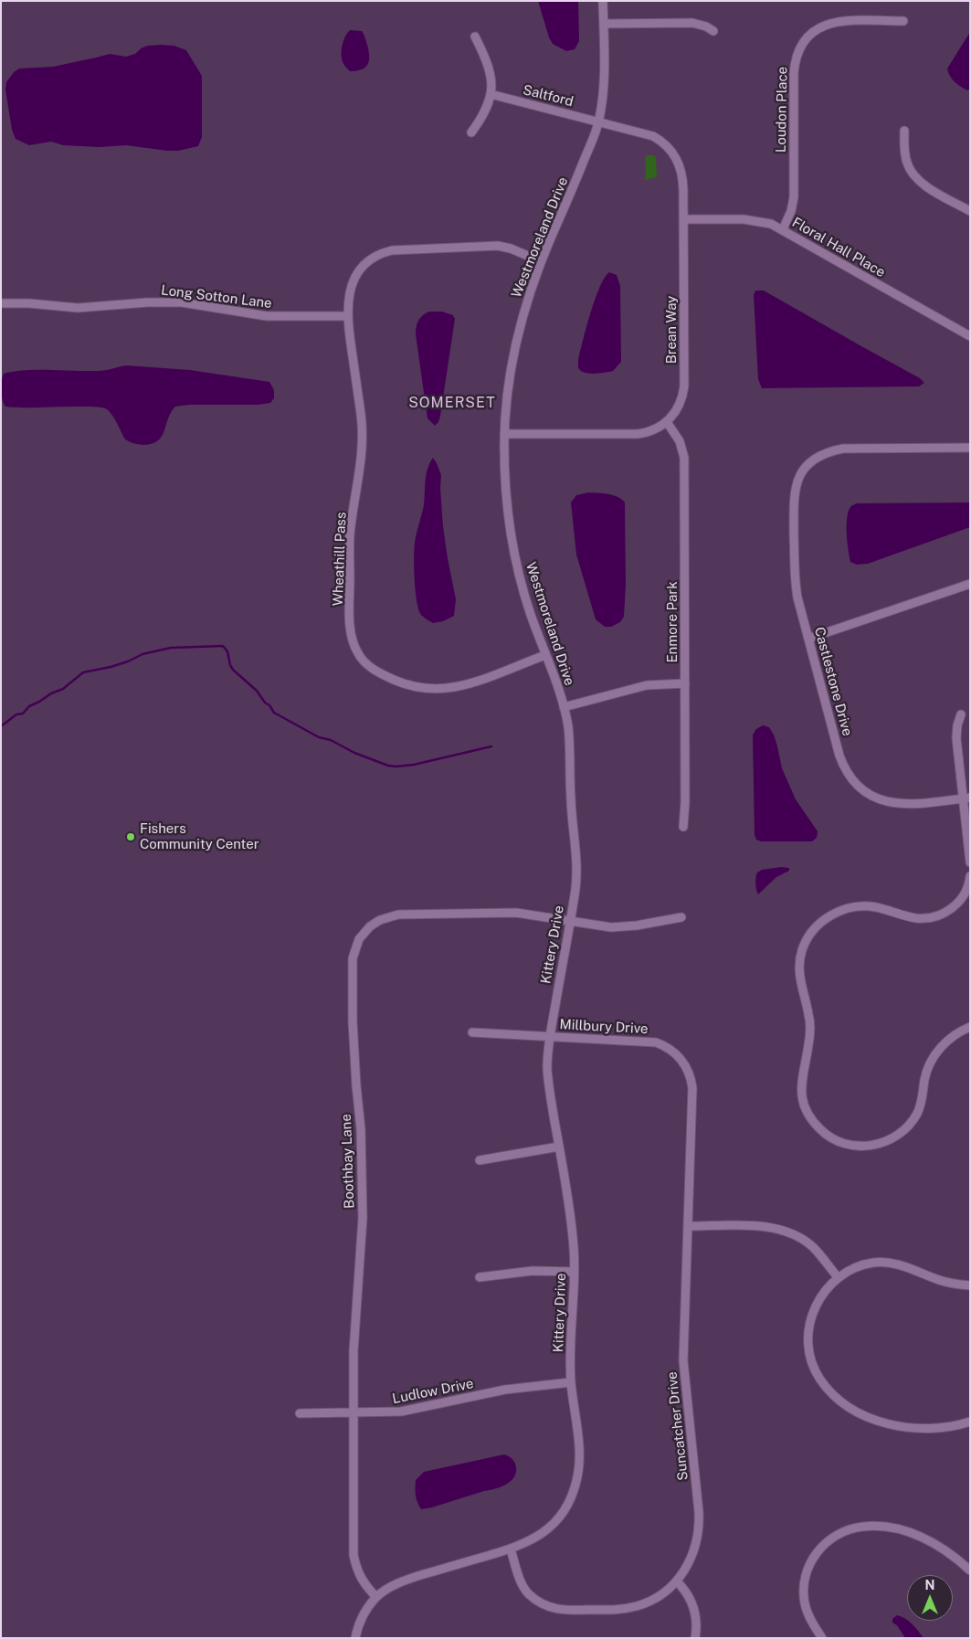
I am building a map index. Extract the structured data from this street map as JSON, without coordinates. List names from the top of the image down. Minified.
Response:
{"streets":{"street":["Saltford","Loudon Place","Westmoreland Drive","Floral Hall Place","Long Sotton Lane","Brean Way","Wheathill Pass","Enmore Park","Castlestone Drive","Kittery Drive","Millbury Drive","Boothbay Lane","Ludlow Drive","Suncatcher Drive"]},"crossings":[["Saltford","Westmoreland Drive"],["Saltford","Brean Way"],["Loudon Place","Floral Hall Place"],["Westmoreland Drive","Brean Way"],["Westmoreland Drive","Wheathill Pass"],["Westmoreland Drive","Kittery Drive"],["Floral Hall Place","Brean Way"],["Long Sotton Lane","Wheathill Pass"],["Brean Way","Enmore Park"],["Kittery Drive","Millbury Drive"],["Kittery Drive","Boothbay Lane"],["Kittery Drive","Ludlow Drive"],["Kittery Drive","Suncatcher Drive"],["Millbury Drive","Suncatcher Drive"],["Boothbay Lane","Ludlow Drive"]],"districts":["SOMERSET"],"places":["Fishers Community Center"],"north":"top"}
